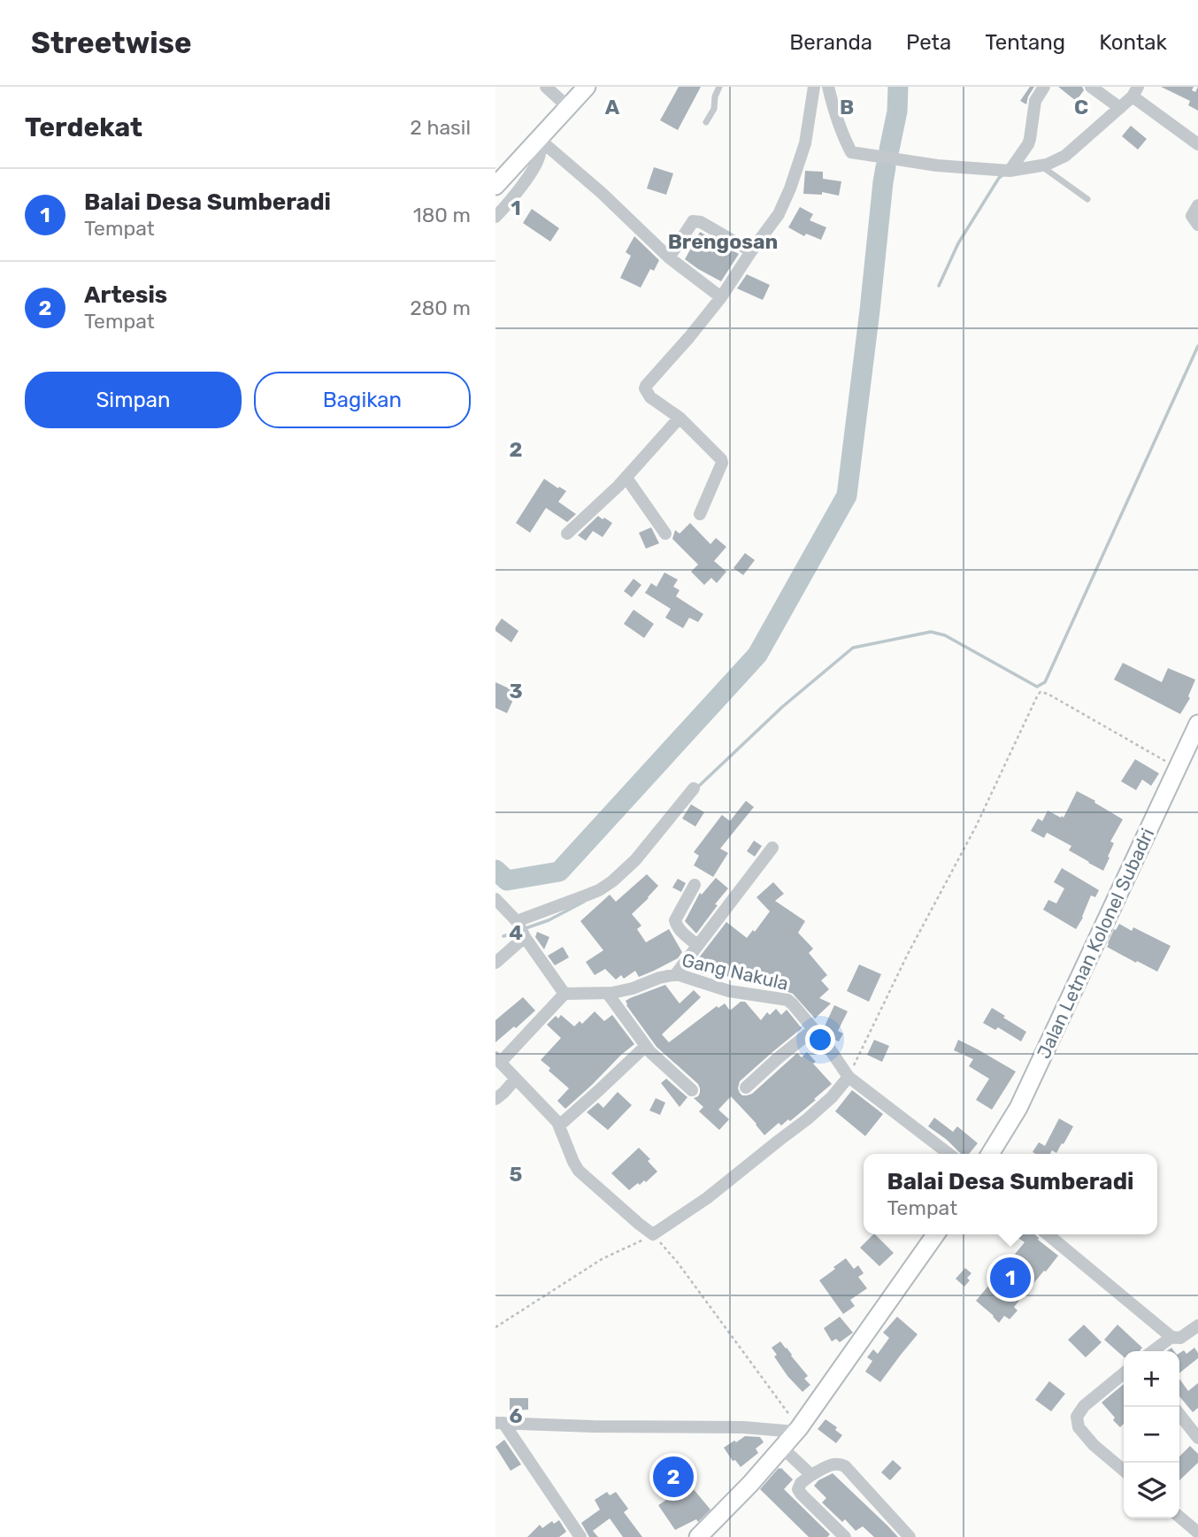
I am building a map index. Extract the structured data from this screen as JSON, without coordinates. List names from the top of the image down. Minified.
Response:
{"streets":{"main road":["Jalan Letnan Kolonel Subadri"],"street":["Gang Nakula"]},"districts":["Brengosan"],"page":{"header":"Streetwise","nav":["Beranda","Peta","Tentang","Kontak"],"heading":["Terdekat","2 hasil"],"list":[{"mark":"1","name":"Balai Desa Sumberadi","note":"Tempat","value":"180 m"},{"mark":"2","name":"Artesis","note":"Tempat","value":"280 m"}],"buttons":["Simpan","Bagikan"],"popup":["Balai Desa Sumberadi","Tempat"],"pins":["1","2"],"map_buttons":["+","−"]},"grid":{"columns":["A","B","C"],"rows":["1","2","3","4","5","6"]}}
